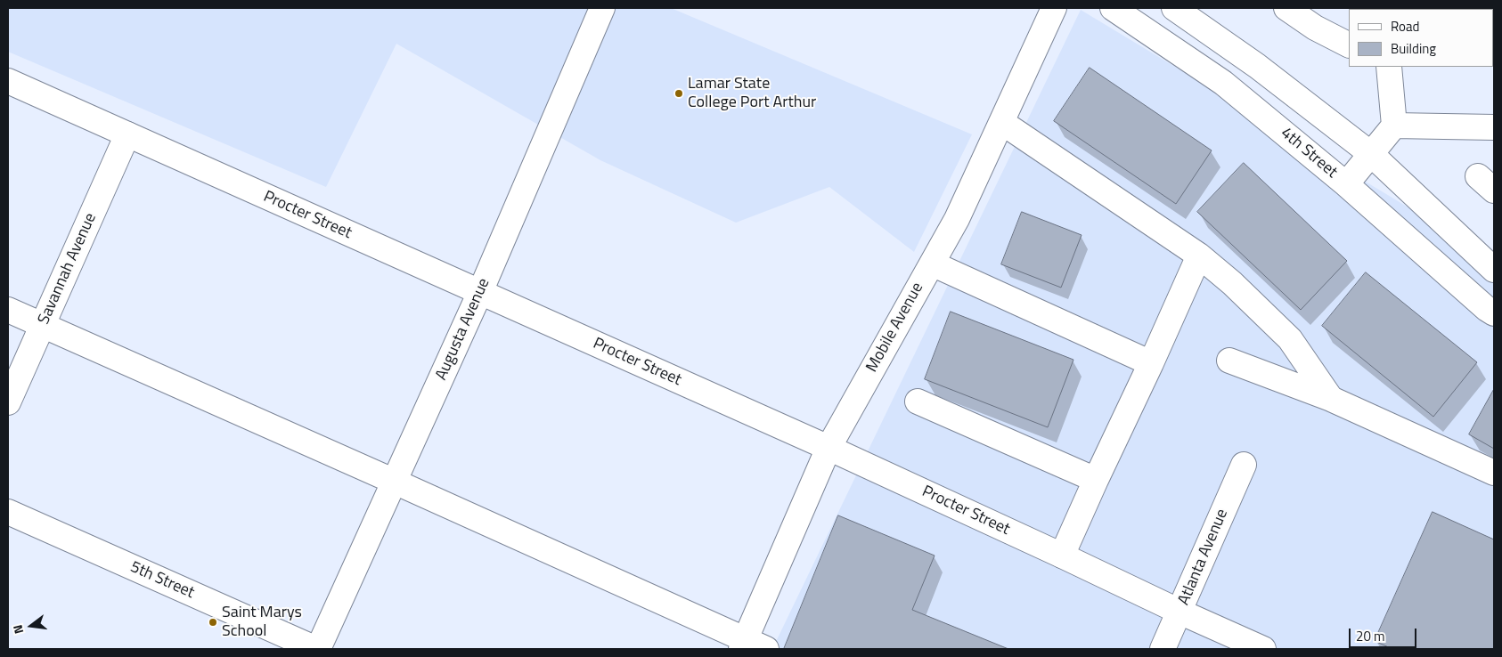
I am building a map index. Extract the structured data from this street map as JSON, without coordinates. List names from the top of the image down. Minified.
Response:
{"streets":{"street":["4th Street","Procter Street","Savannah Avenue","Mobile Avenue","Augusta Avenue","Atlanta Avenue","5th Street"]},"crossings":[["Procter Street","Savannah Avenue"],["Procter Street","Mobile Avenue"],["Procter Street","Augusta Avenue"],["Procter Street","Atlanta Avenue"],["Augusta Avenue","5th Street"]],"places":["Lamar State College Port Arthur","Saint Marys School"],"legend":["Road","Building"],"scale_bar":"20 m","north":"left"}
